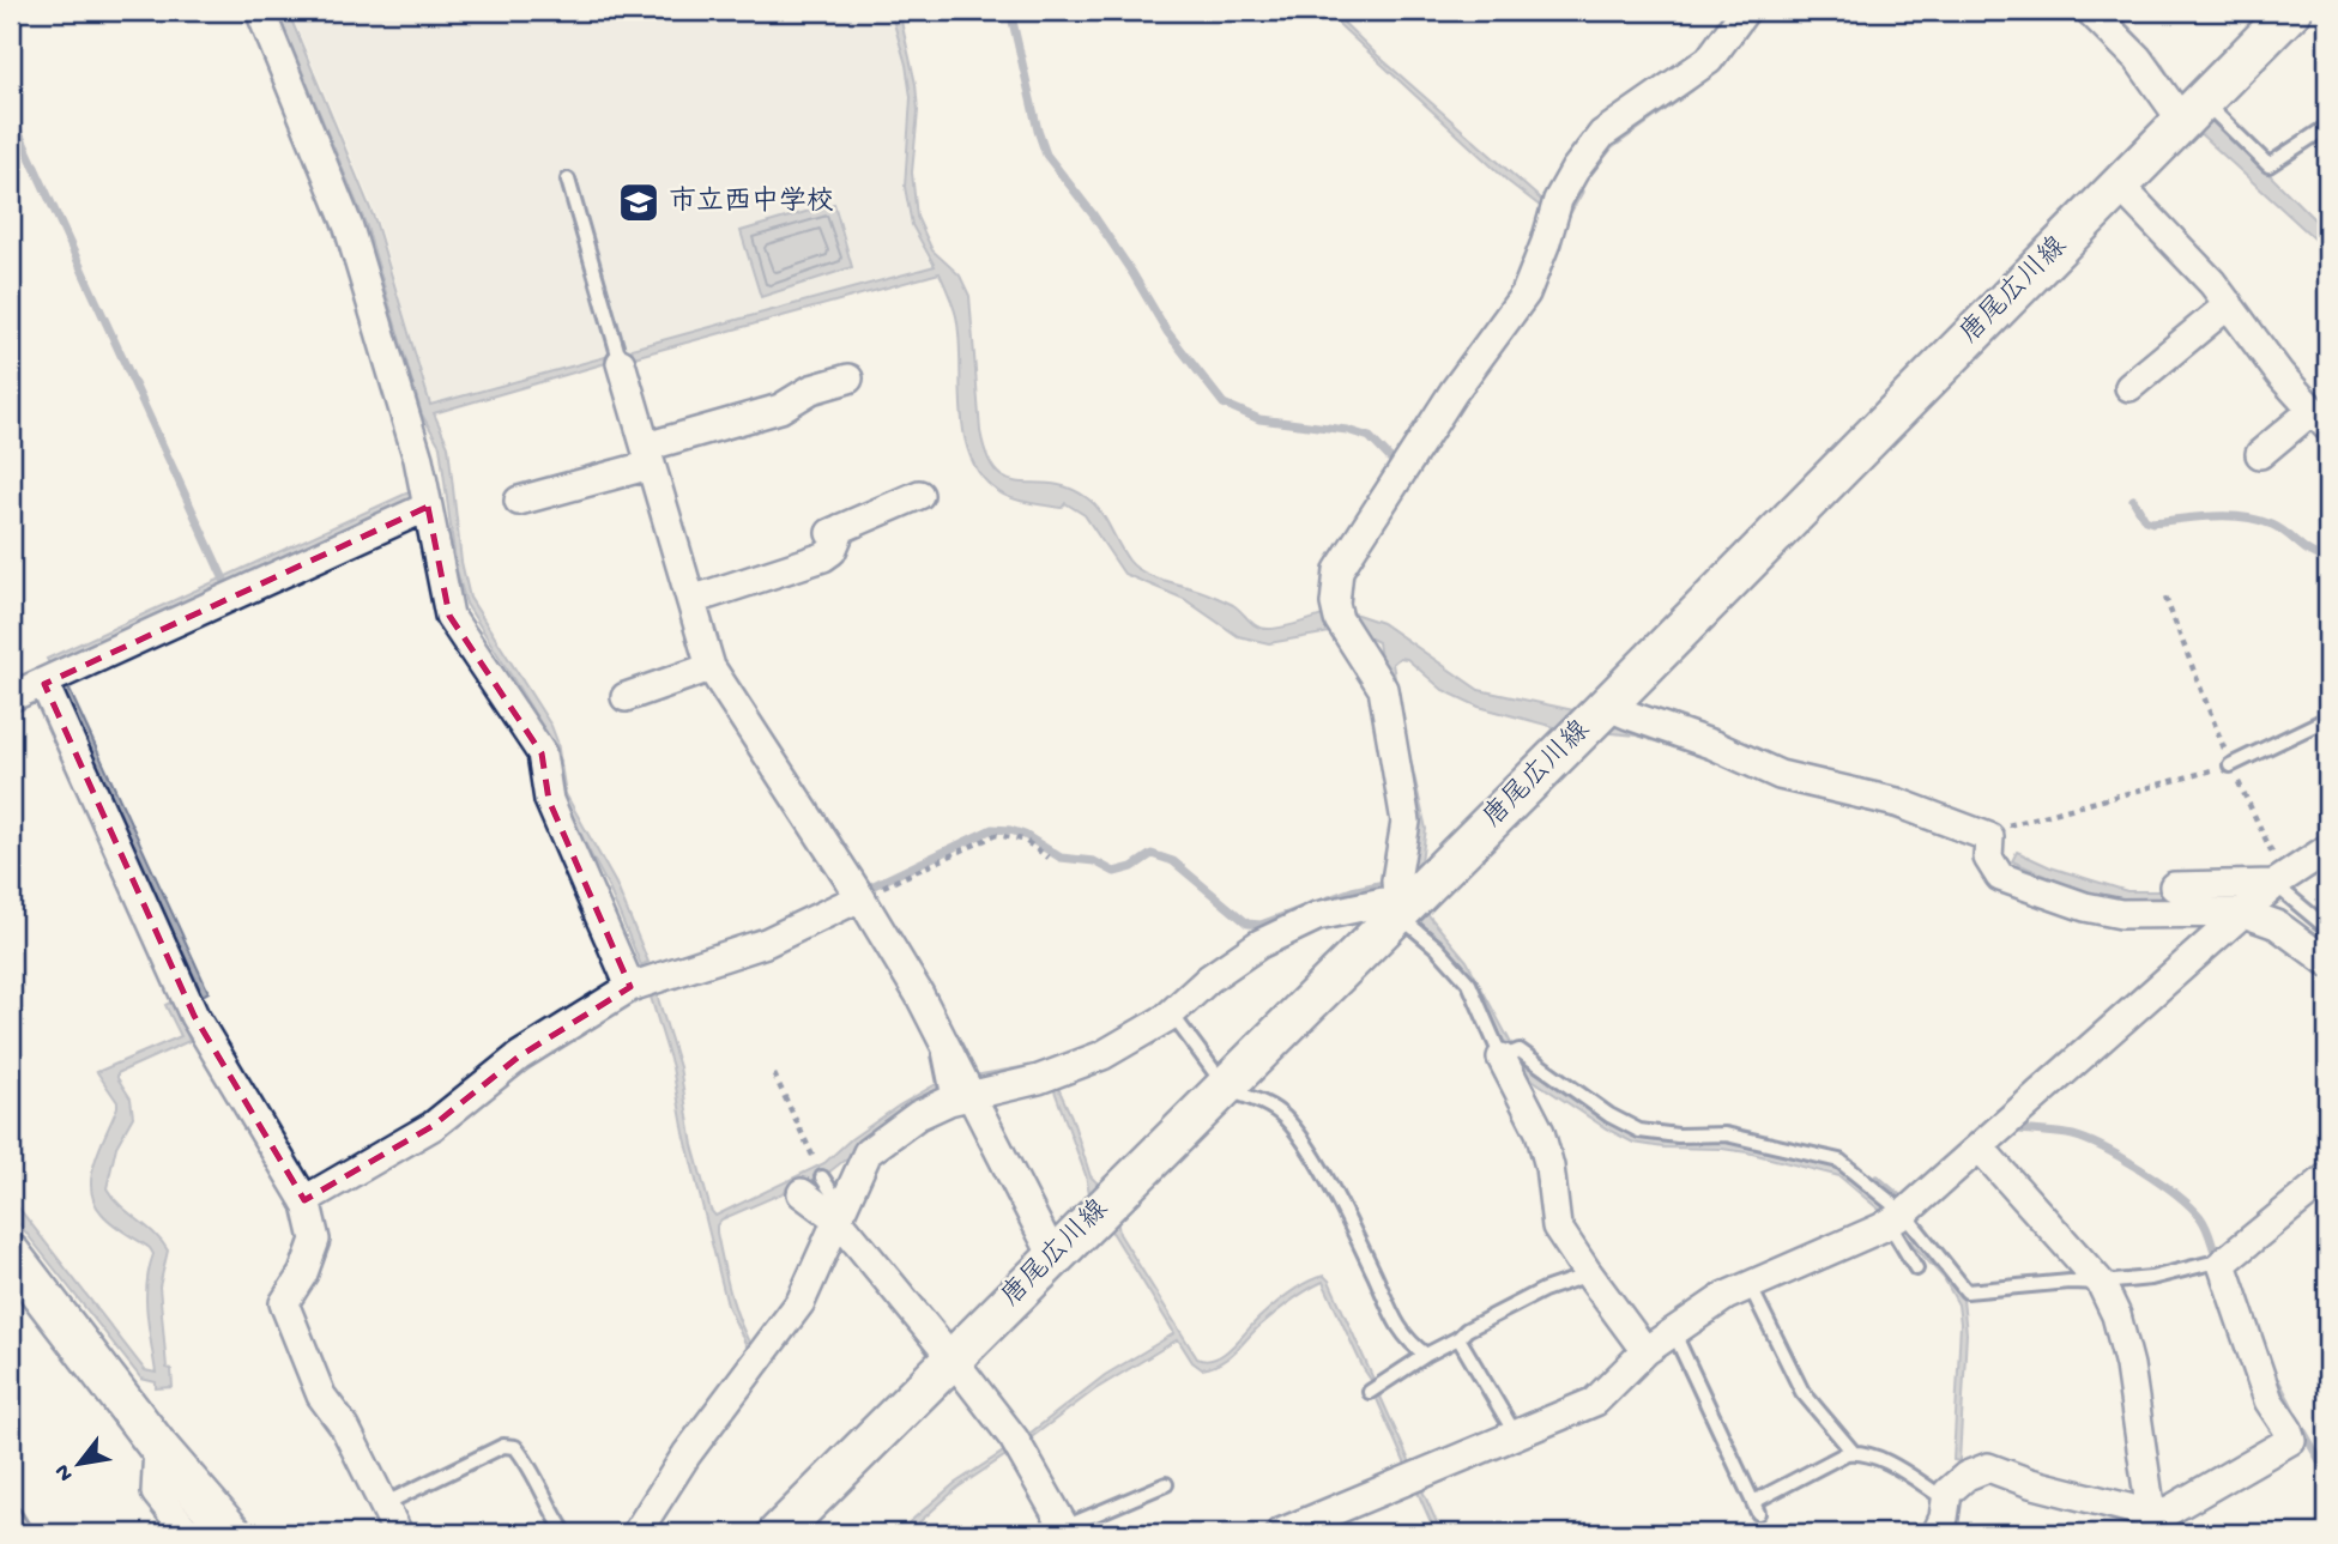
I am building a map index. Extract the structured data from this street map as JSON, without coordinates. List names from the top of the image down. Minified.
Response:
{"streets":{"main road":["唐尾広川線"]},"places":{"school or university":["市立西中学校"]},"north":"bottom left"}
